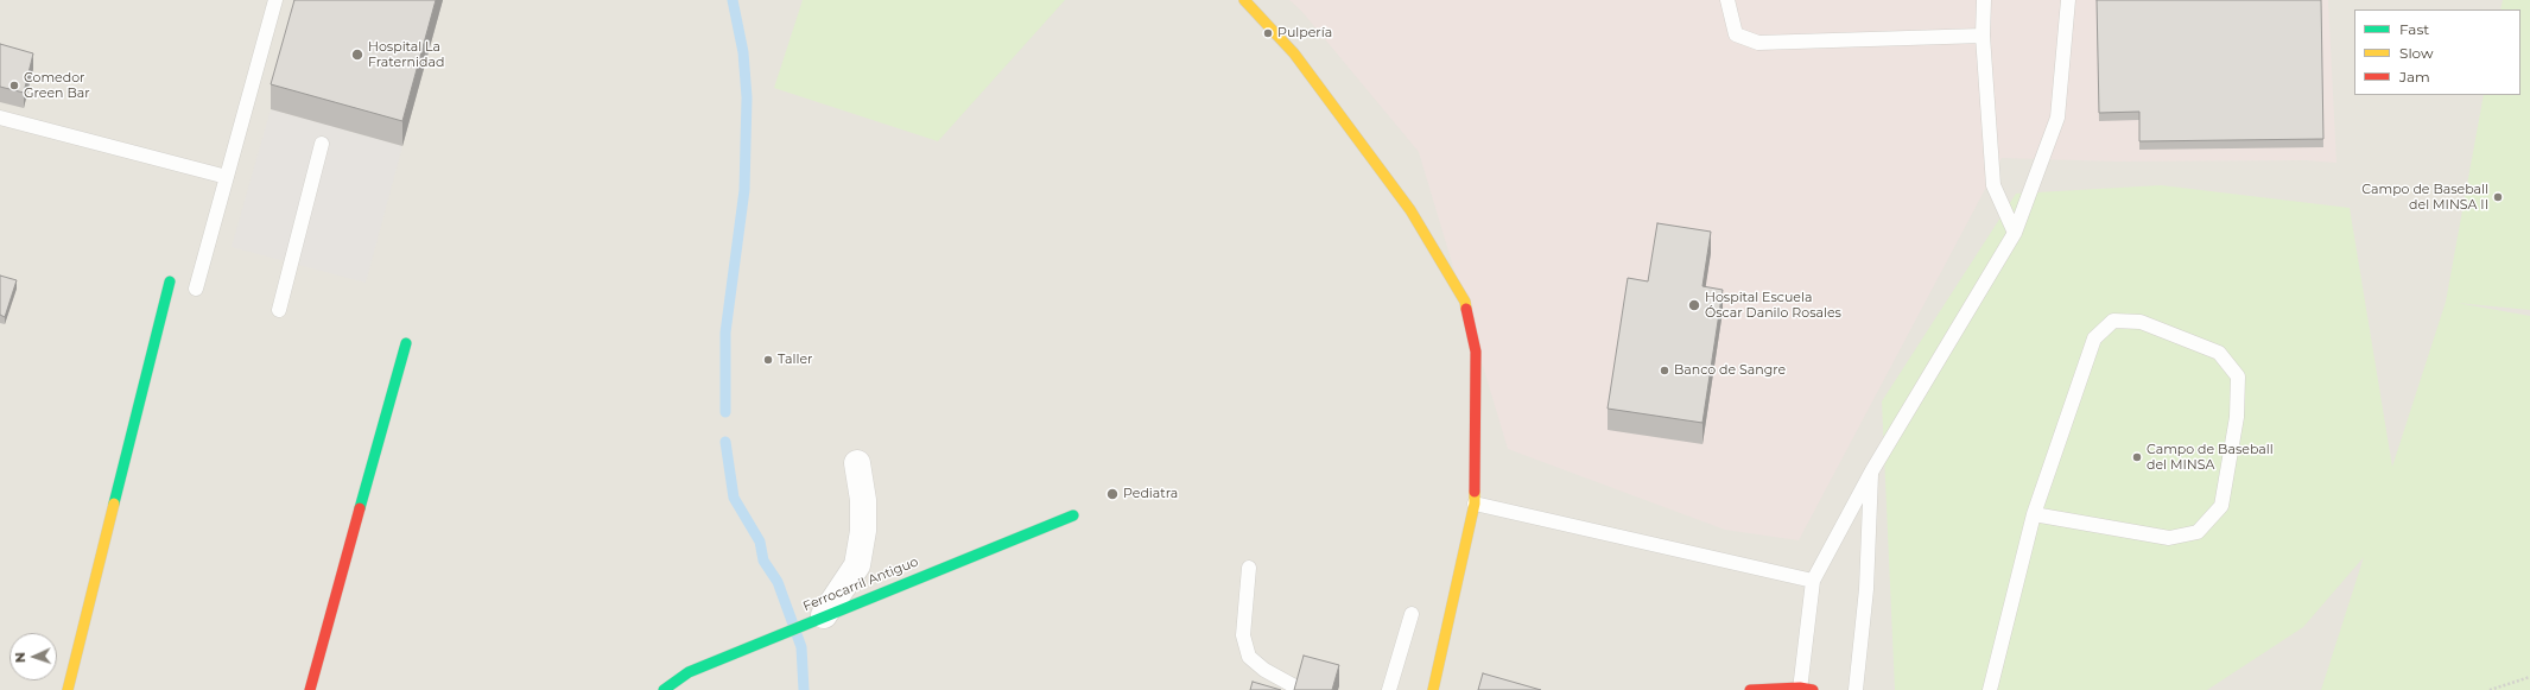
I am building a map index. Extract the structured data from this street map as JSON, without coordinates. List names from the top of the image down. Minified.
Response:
{"streets":{"street":["Ferrocarril Antiguo"]},"places":["Pulpería","Hospital La Fraternidad","Comedor Green Bar","Campo de Baseball del MINSA II","Hospital Escuela Óscar Danilo Rosales","Taller","Banco de Sangre","Campo de Baseball del MINSA","Pediatra"],"legend":["Fast","Slow","Jam"],"north":"left"}
